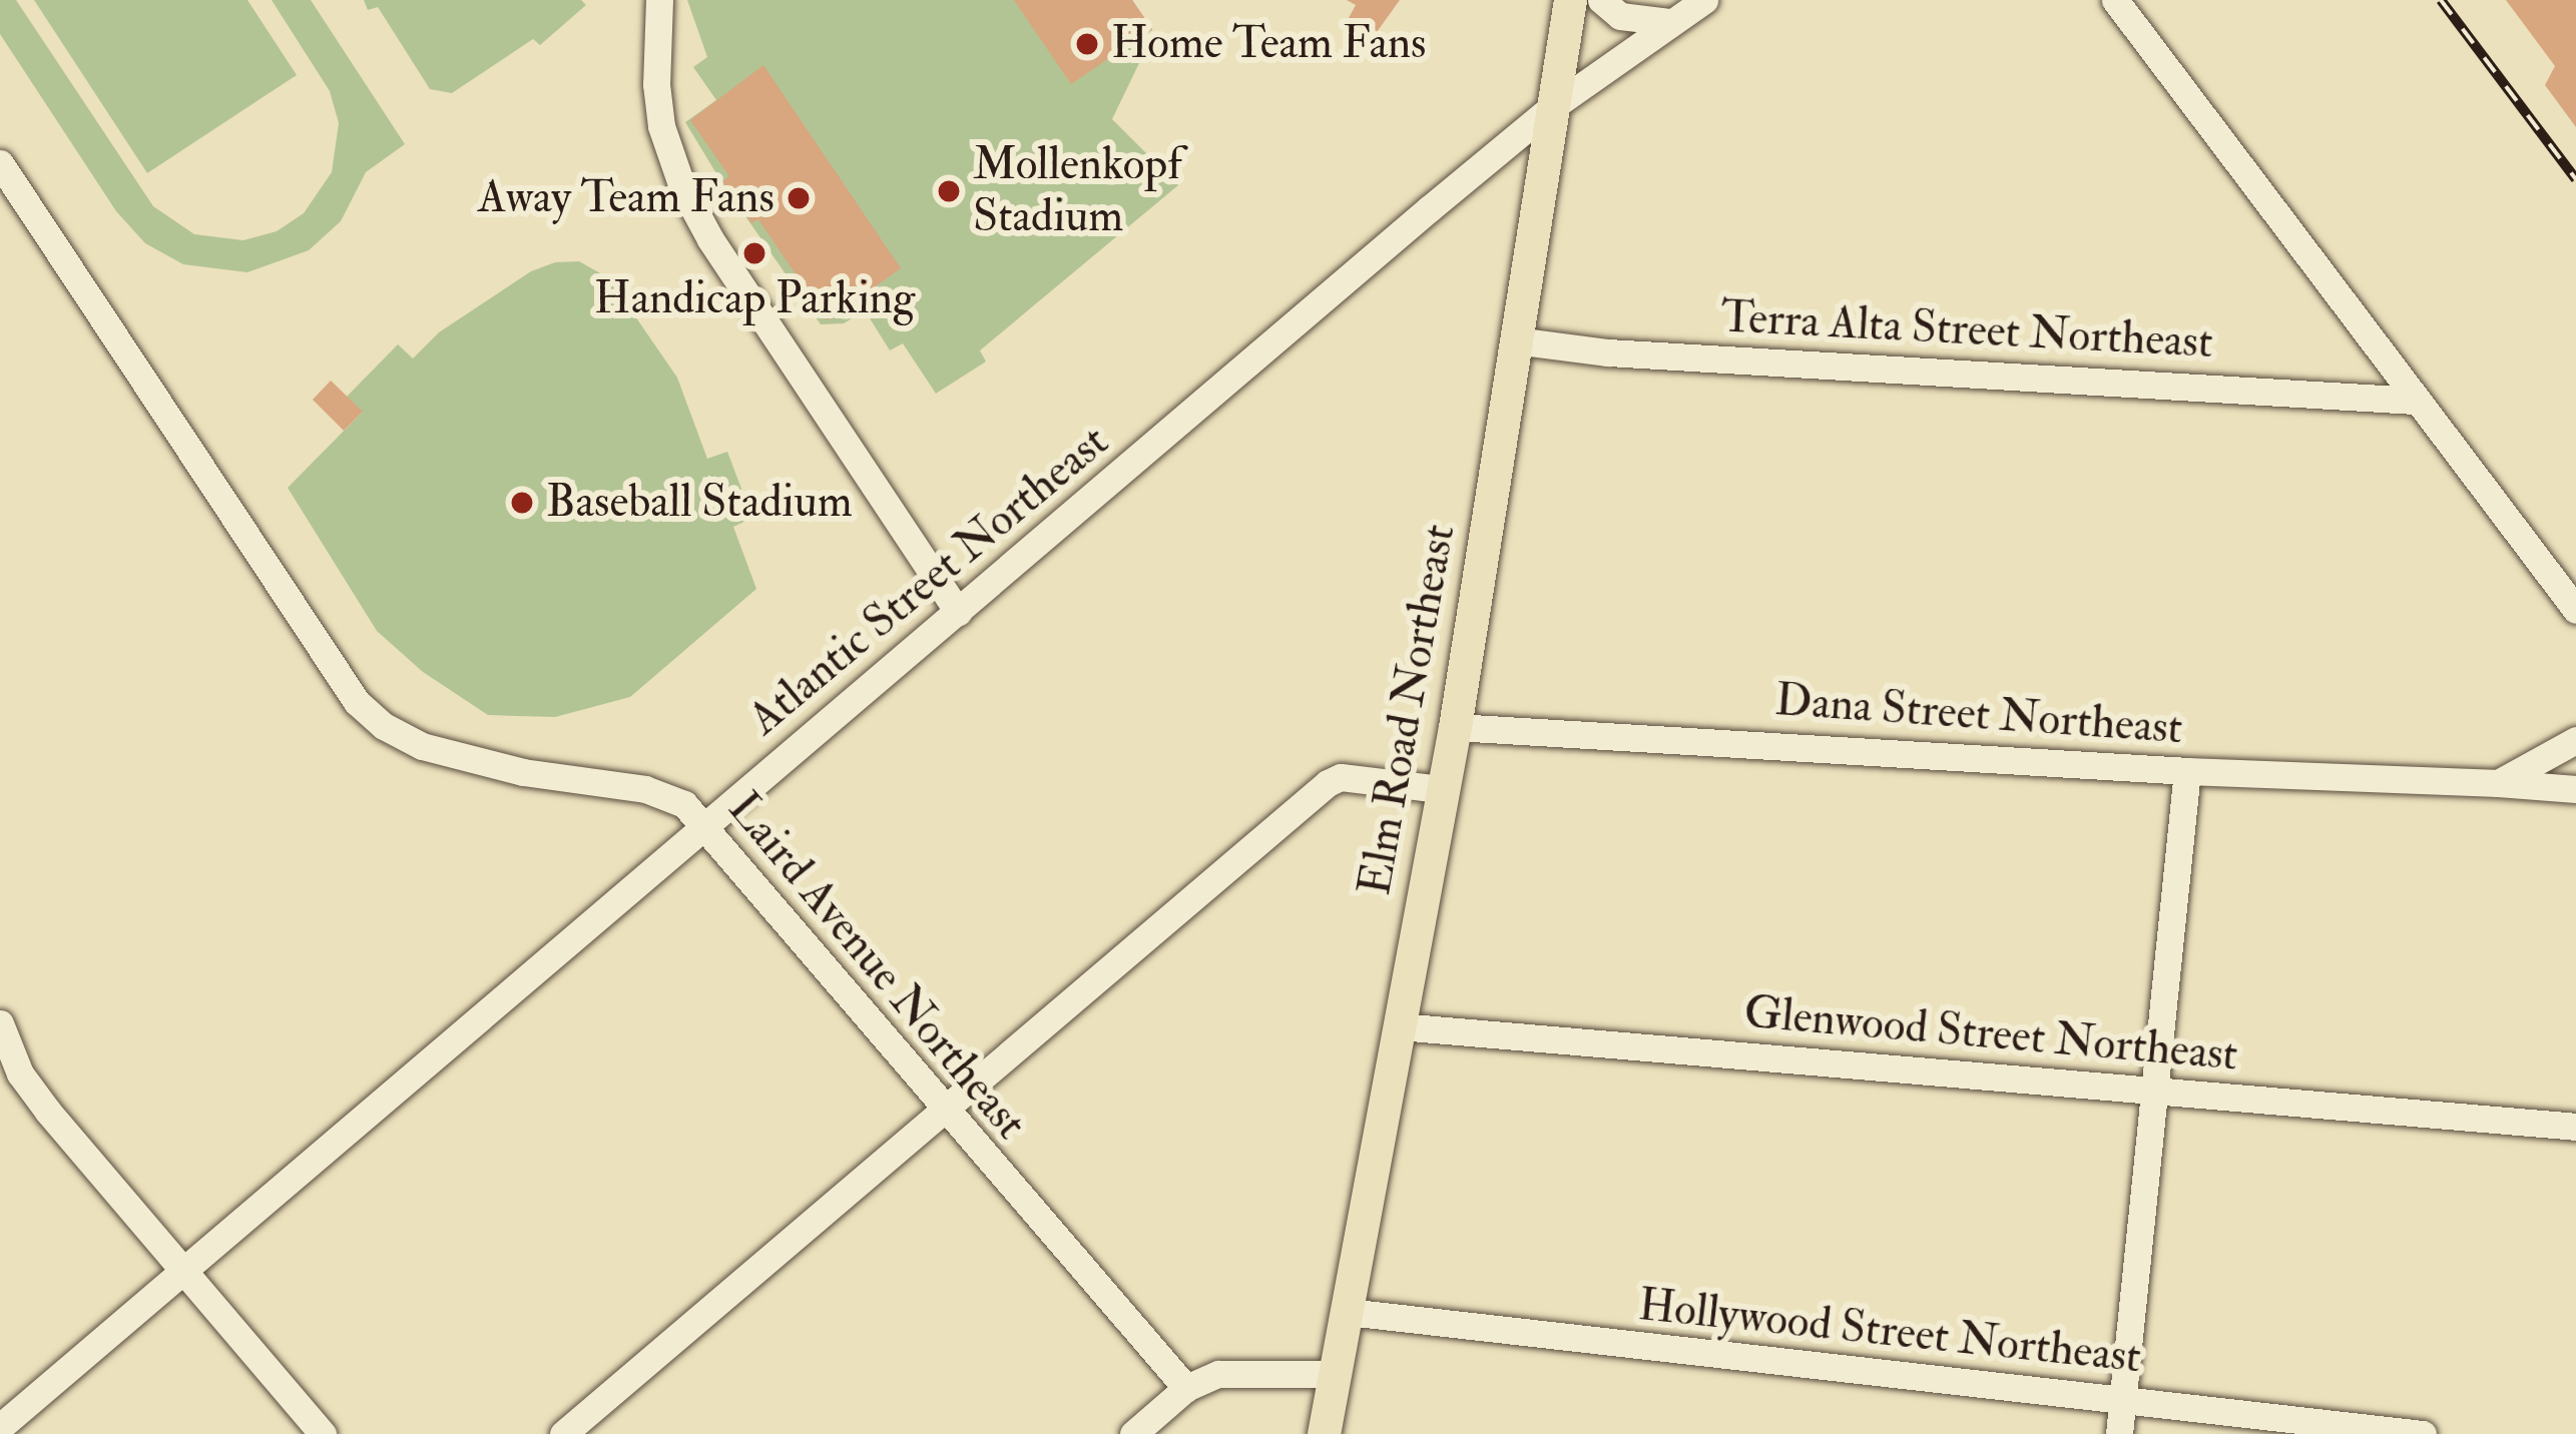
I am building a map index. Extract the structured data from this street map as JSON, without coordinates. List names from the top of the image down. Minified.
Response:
{"streets":{"main road":["Elm Road Northeast"],"street":["Terra Alta Street Northeast","Atlantic Street Northeast","Dana Street Northeast","Laird Avenue Northeast","Glenwood Street Northeast","Hollywood Street Northeast"]},"crossings":[["Terra Alta Street Northeast","Elm Road Northeast"],["Atlantic Street Northeast","Elm Road Northeast"],["Atlantic Street Northeast","Laird Avenue Northeast"],["Elm Road Northeast","Dana Street Northeast"],["Elm Road Northeast","Glenwood Street Northeast"],["Elm Road Northeast","Hollywood Street Northeast"]],"places":["Home Team Fans","Mollenkopf Stadium","Away Team Fans","Handicap Parking","Baseball Stadium"]}
